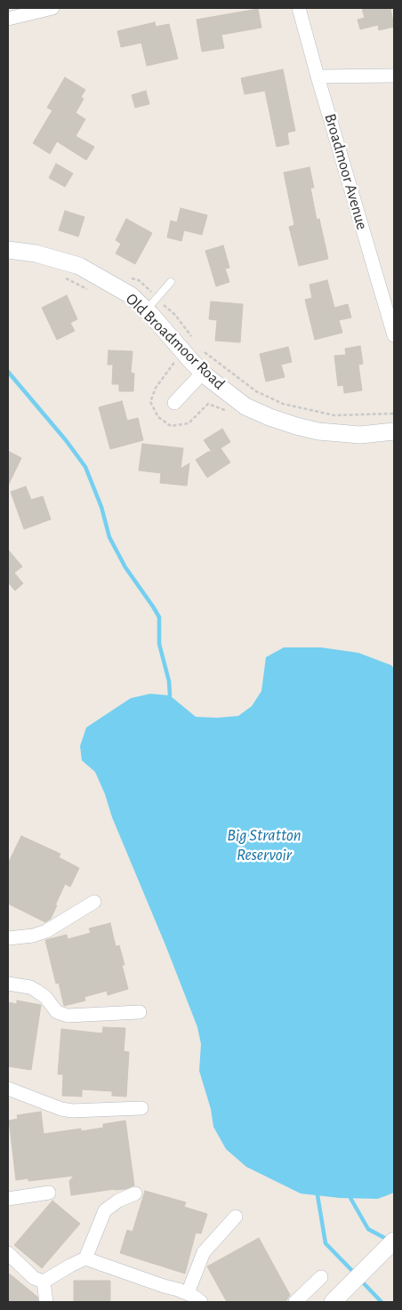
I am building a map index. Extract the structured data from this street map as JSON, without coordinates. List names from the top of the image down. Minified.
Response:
{"streets":{"street":["Broadmoor Avenue","Old Broadmoor Road"]},"water":["Big Stratton Reservoir"]}
